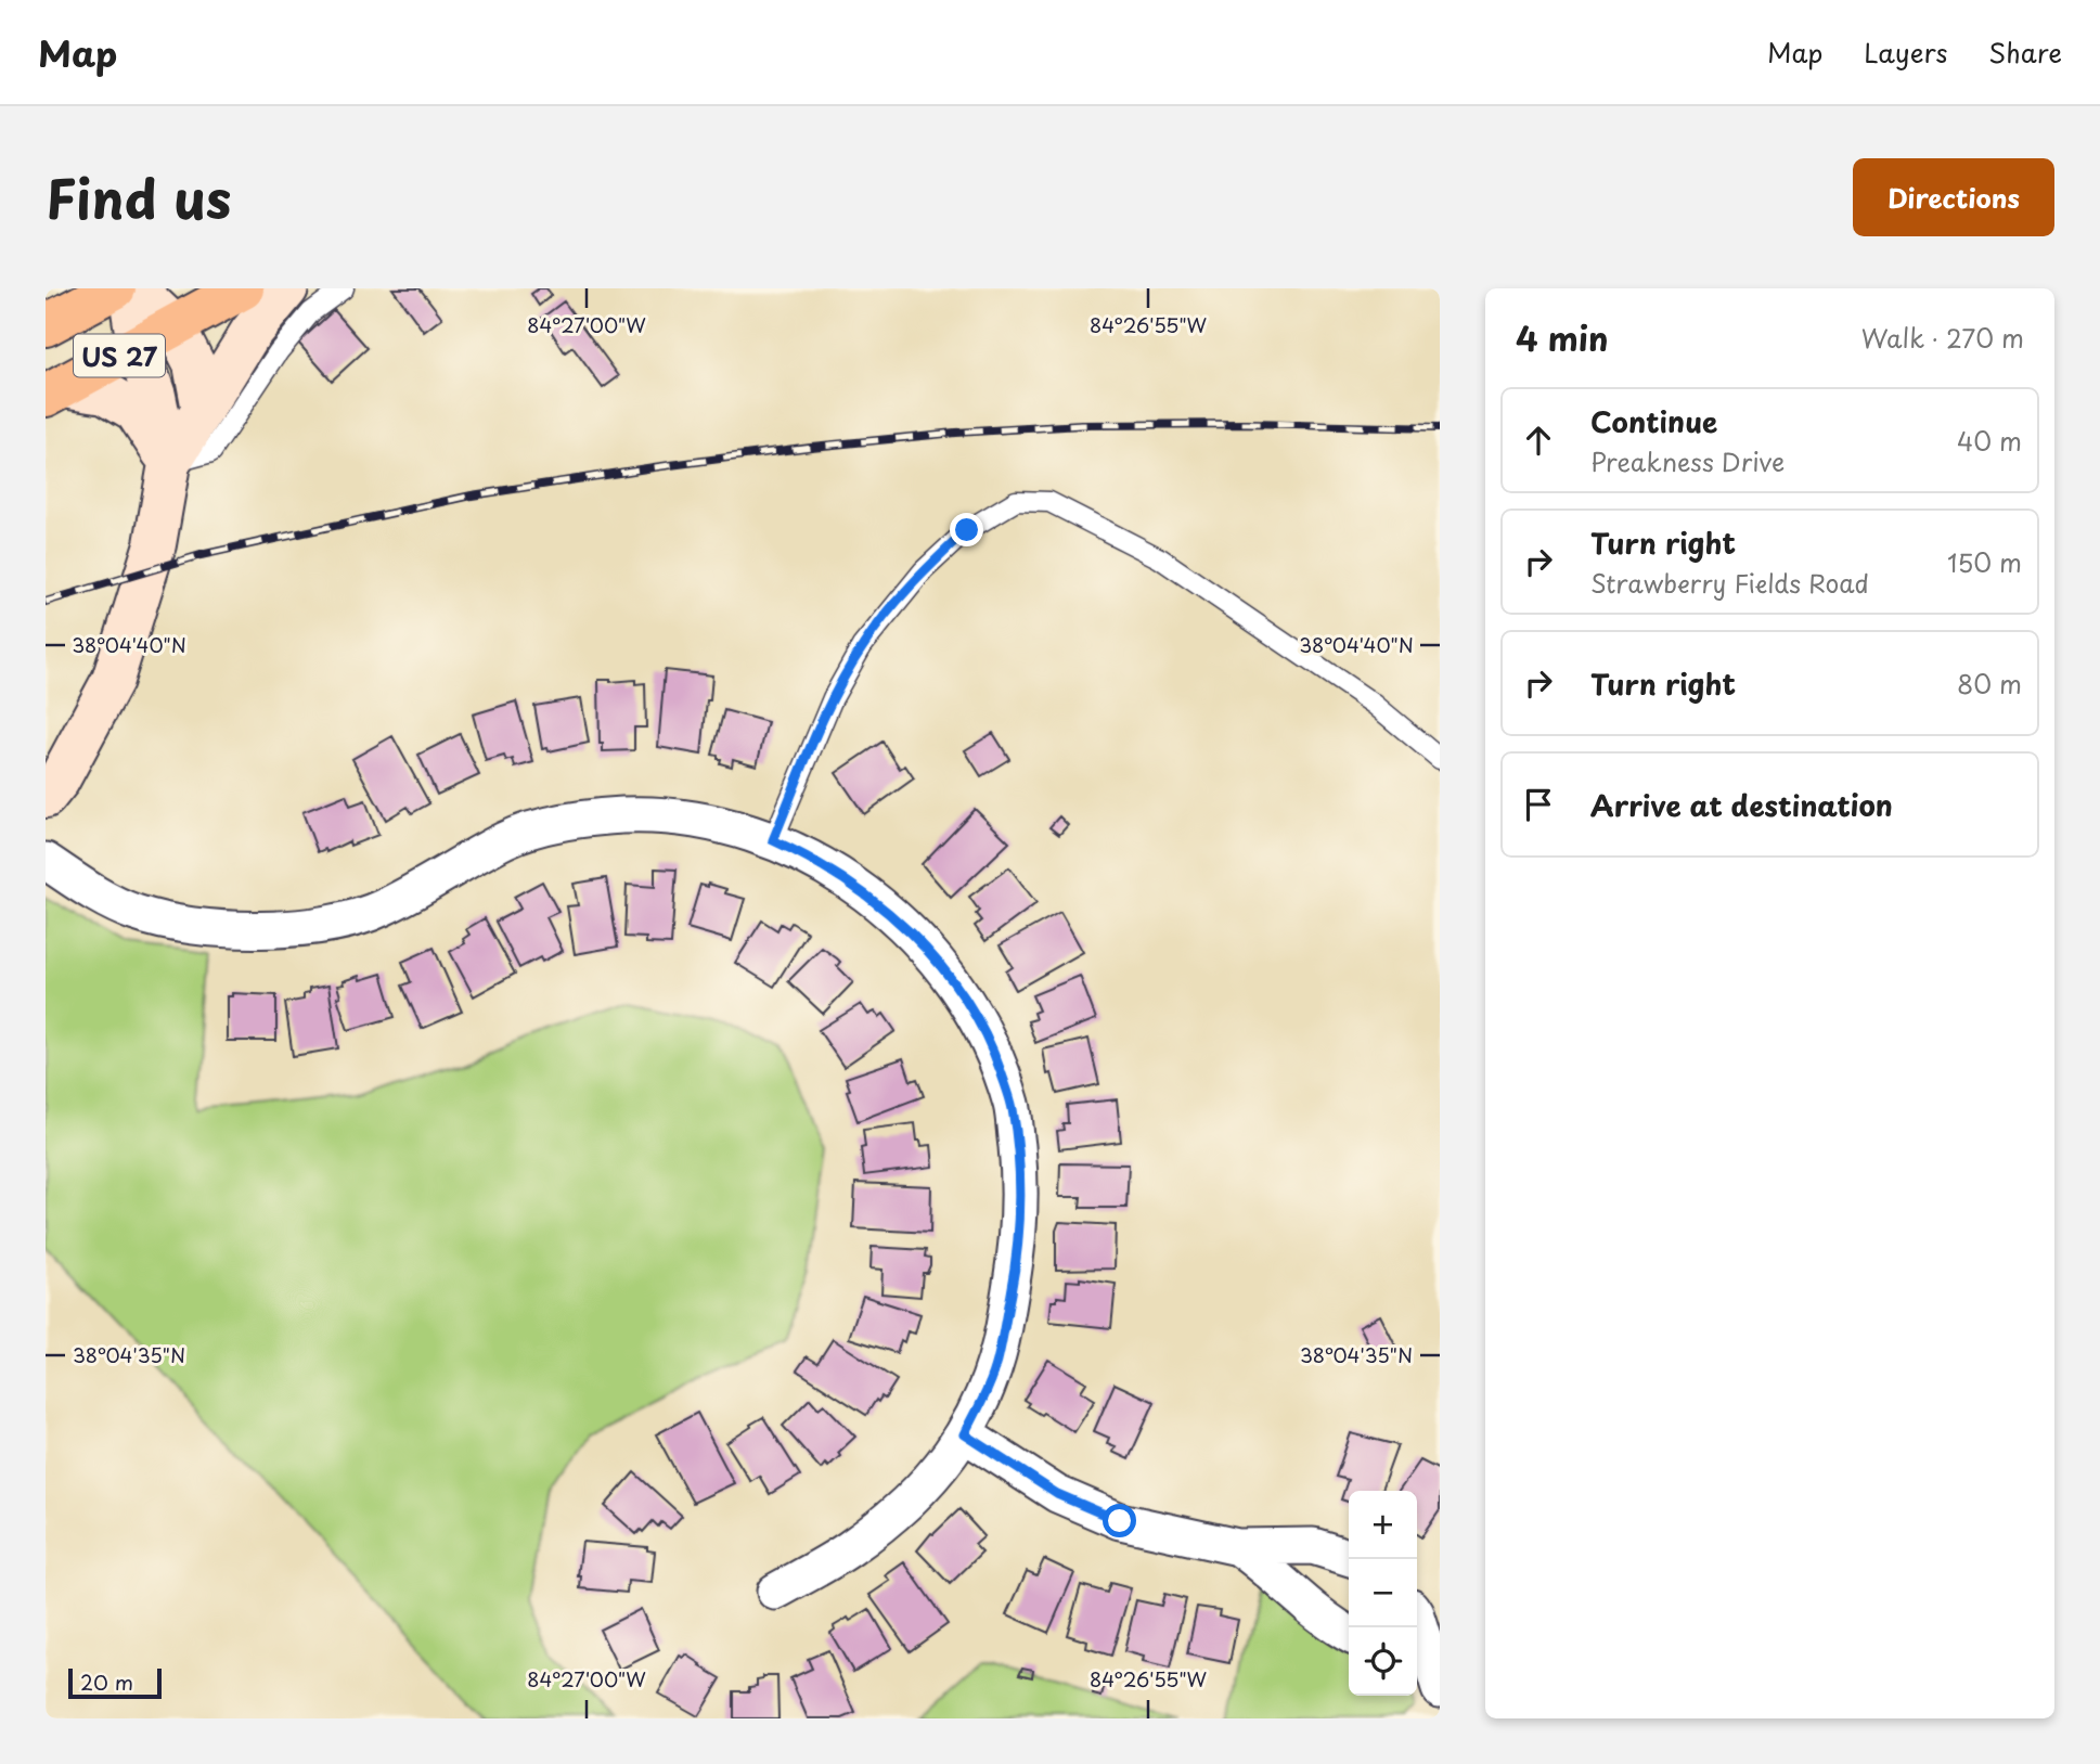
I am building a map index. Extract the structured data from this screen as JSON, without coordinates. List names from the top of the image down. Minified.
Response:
{"streets":{"highway":["US 27"]},"scale_bar":"20 m","page":{"header":"Map","nav":["Map","Layers","Share"],"title":"Find us","buttons":"Directions","heading":["4 min","Walk · 270 m"],"list":[["Continue","Preakness Drive","40 m"],["Turn right","Strawberry Fields Road","150 m"],["Turn right","80 m"],"Arrive at destination"],"map_buttons":["+","−"],"scale":"20 m"},"coordinates":["84°27'00\"W","84°26'55\"W","38°04'40\"N","38°04'35\"N"]}
